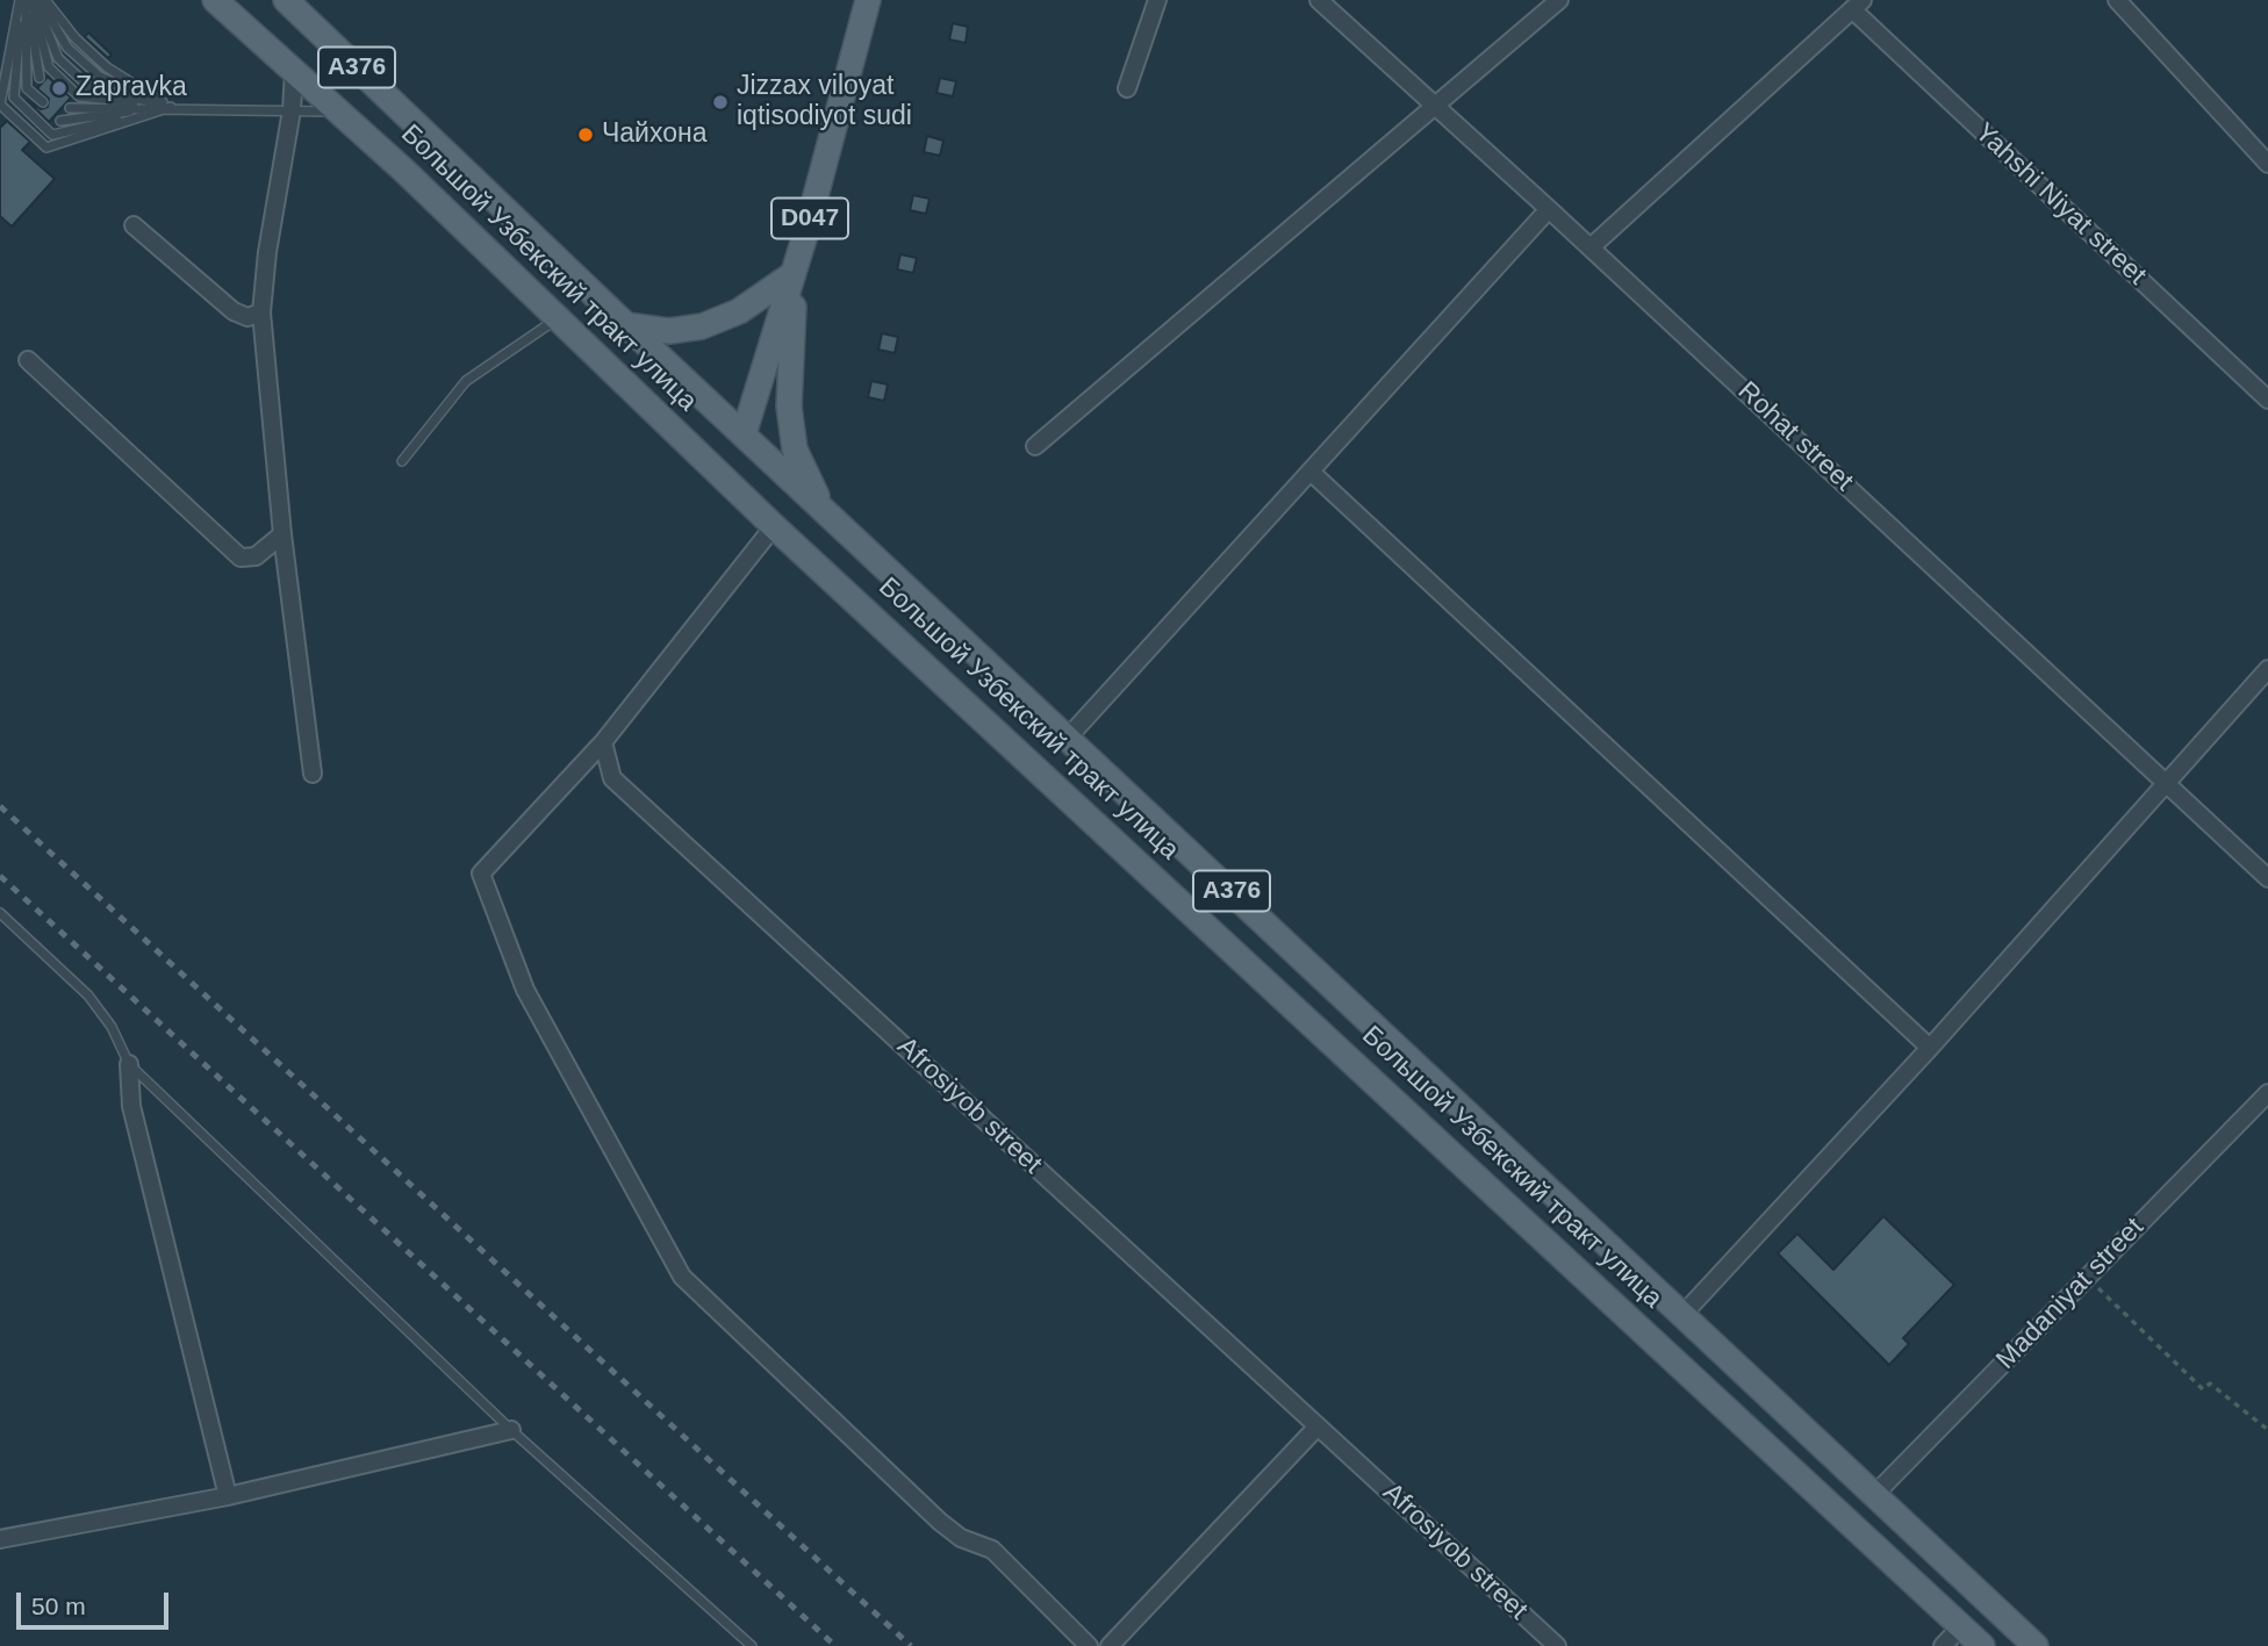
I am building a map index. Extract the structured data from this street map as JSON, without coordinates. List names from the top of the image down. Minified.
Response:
{"streets":{"main road":["A376","D047","Большой Узбекский тракт улица"],"street":["Yahshi Niyat street","Rohat street","Afrosiyob street","Madaniyat street"]},"crossings":[["D047","Большой Узбекский тракт улица"],["Большой Узбекский тракт улица","Madaniyat street"]],"places":["Zapravka","Jizzax viloyat iqtisodiyot sudi","Чайхона"],"scale_bar":"50 m"}
